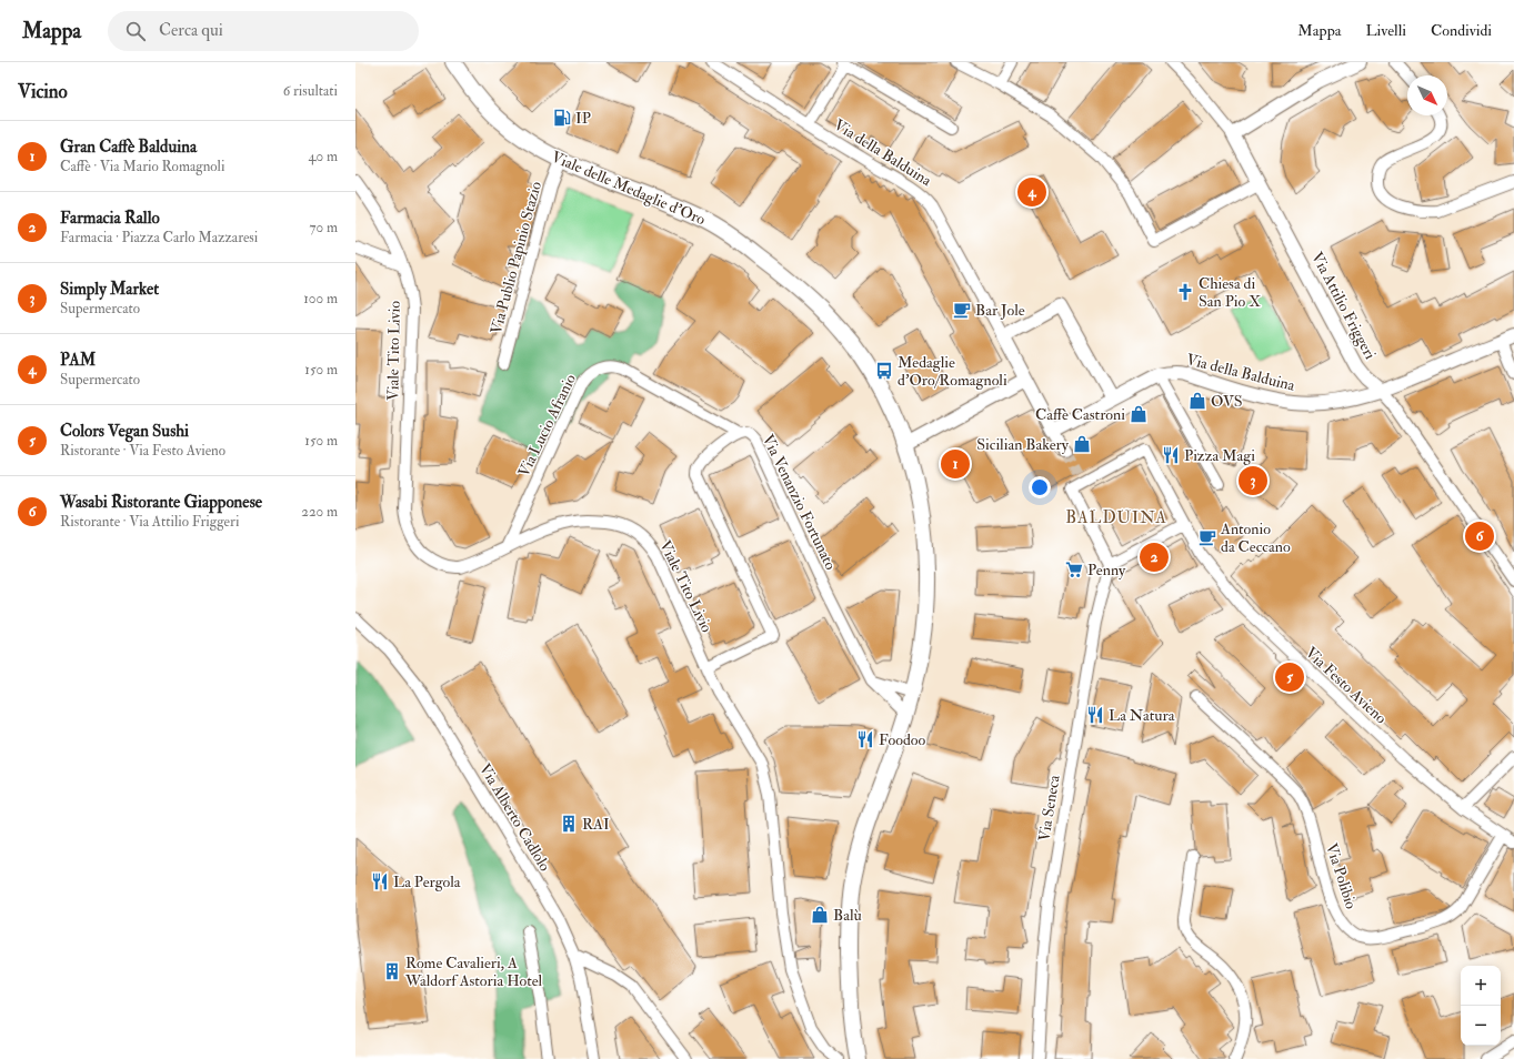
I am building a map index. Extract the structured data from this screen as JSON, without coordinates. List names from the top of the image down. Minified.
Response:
{"streets":{"main road":["Viale delle Medaglie d'Oro"],"street":["Via della Balduina","Via Publio Papinio Stazio","Via Attilio Friggeri","Viale Tito Livio","Via Lucio Afranio","Via Venanzio Fortunato","Via Festo Avieno","Via Seneca","Via Alberto Cadlolo","Via Polibio"]},"crossings":[["Via della Balduina","Via Attilio Friggeri"],["Viale delle Medaglie d'Oro","Via Publio Papinio Stazio"],["Viale delle Medaglie d'Oro","Via Venanzio Fortunato"],["Viale Tito Livio","Via Lucio Afranio"],["Viale Tito Livio","Via Venanzio Fortunato"],["Via Lucio Afranio","Via Venanzio Fortunato"],["Via Festo Avieno","Via Seneca"],["Via Festo Avieno","Via Polibio"]],"districts":["BALDUINA"],"places":{"fuel station":["IP"],"church":["Chiesa di San Pio X"],"cafe":["Bar Jole","Antonio da Ceccano"],"bus stop":["Medaglie d'Oro/Romagnoli"],"shop":["OVS","Caffè Castroni","Sicilian Bakery","Balù"],"restaurant":["Pizza Magi","La Natura","Foodoo","La Pergola"],"supermarket":["Penny"],"building":["RAI","Rome Cavalieri, A Waldorf Astoria Hotel"]},"north":"bottom right","page":{"header":"Mappa","search":"Cerca qui","nav":["Mappa","Livelli","Condividi"],"heading":["Vicino","6 risultati"],"list":[{"mark":"1","name":"Gran Caffè Balduina","note":"Caffè · Via Mario Romagnoli","value":"40 m"},{"mark":"2","name":"Farmacia Rallo","note":"Farmacia · Piazza Carlo Mazzaresi","value":"70 m"},{"mark":"3","name":"Simply Market","note":"Supermercato","value":"100 m"},{"mark":"4","name":"PAM","note":"Supermercato","value":"150 m"},{"mark":"5","name":"Colors Vegan Sushi","note":"Ristorante · Via Festo Avieno","value":"150 m"},{"mark":"6","name":"Wasabi Ristorante Giapponese","note":"Ristorante · Via Attilio Friggeri","value":"220 m"}],"pins":["4","1","3","6","2","5"],"map_buttons":["+","−"]}}
